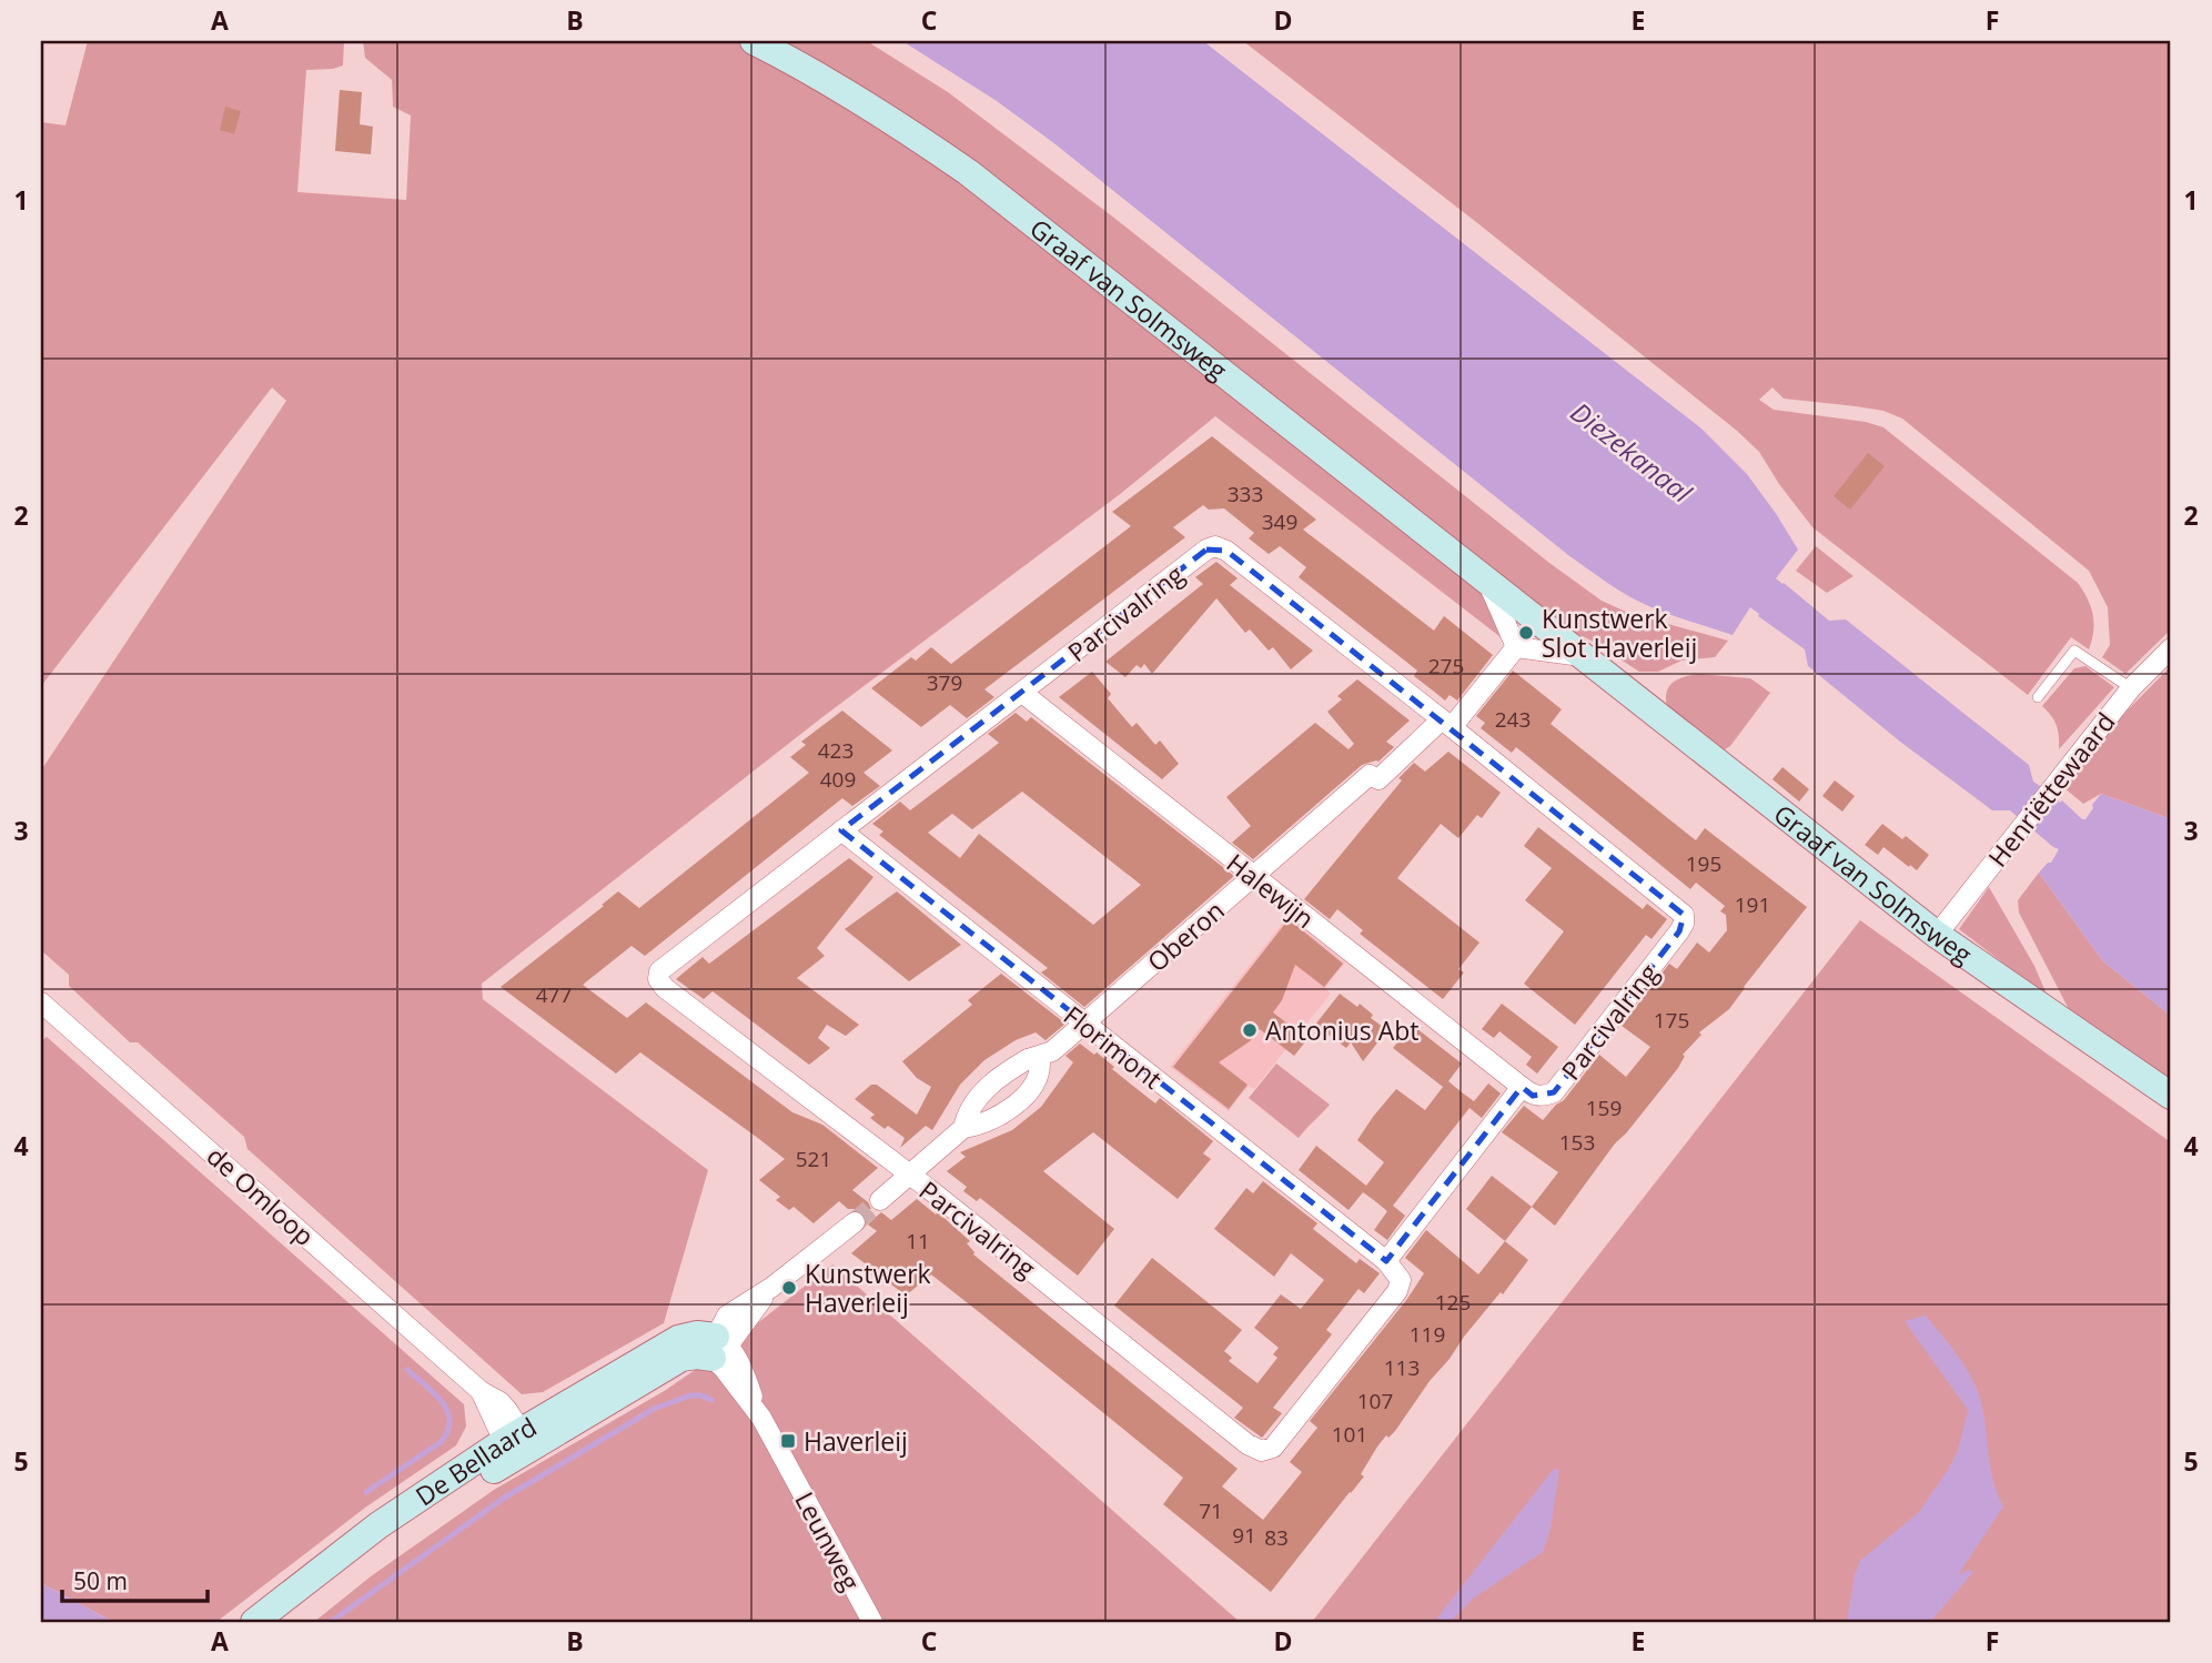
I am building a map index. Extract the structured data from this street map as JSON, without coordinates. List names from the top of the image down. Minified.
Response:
{"streets":{"street":["Graaf van Solmsweg","Parcivalring","Henriëttewaard","Halewijn","Oberon","Florimont","de Omloop","De Bellaard","Leunweg"]},"crossings":[["Graaf van Solmsweg","Henriëttewaard"],["Parcivalring","Halewijn"],["Parcivalring","Oberon"],["Parcivalring","Florimont"],["Halewijn","Oberon"],["Oberon","Florimont"],["de Omloop","De Bellaard"],["De Bellaard","Leunweg"]],"water":["Diezekanaal"],"places":{"other":["Kunstwerk Slot Haverleij","Antonius Abt","Kunstwerk Haverleij"],"transit":["Haverleij"]},"house_numbers":["333","349","275","379","243","423","409","195","191","477","175","159","153","521","11","125","119","113","107","101","71","91","83"],"scale_bar":"50 m","grid":{"columns":["A","B","C","D","E","F"],"rows":["1","2","3","4","5"]}}
